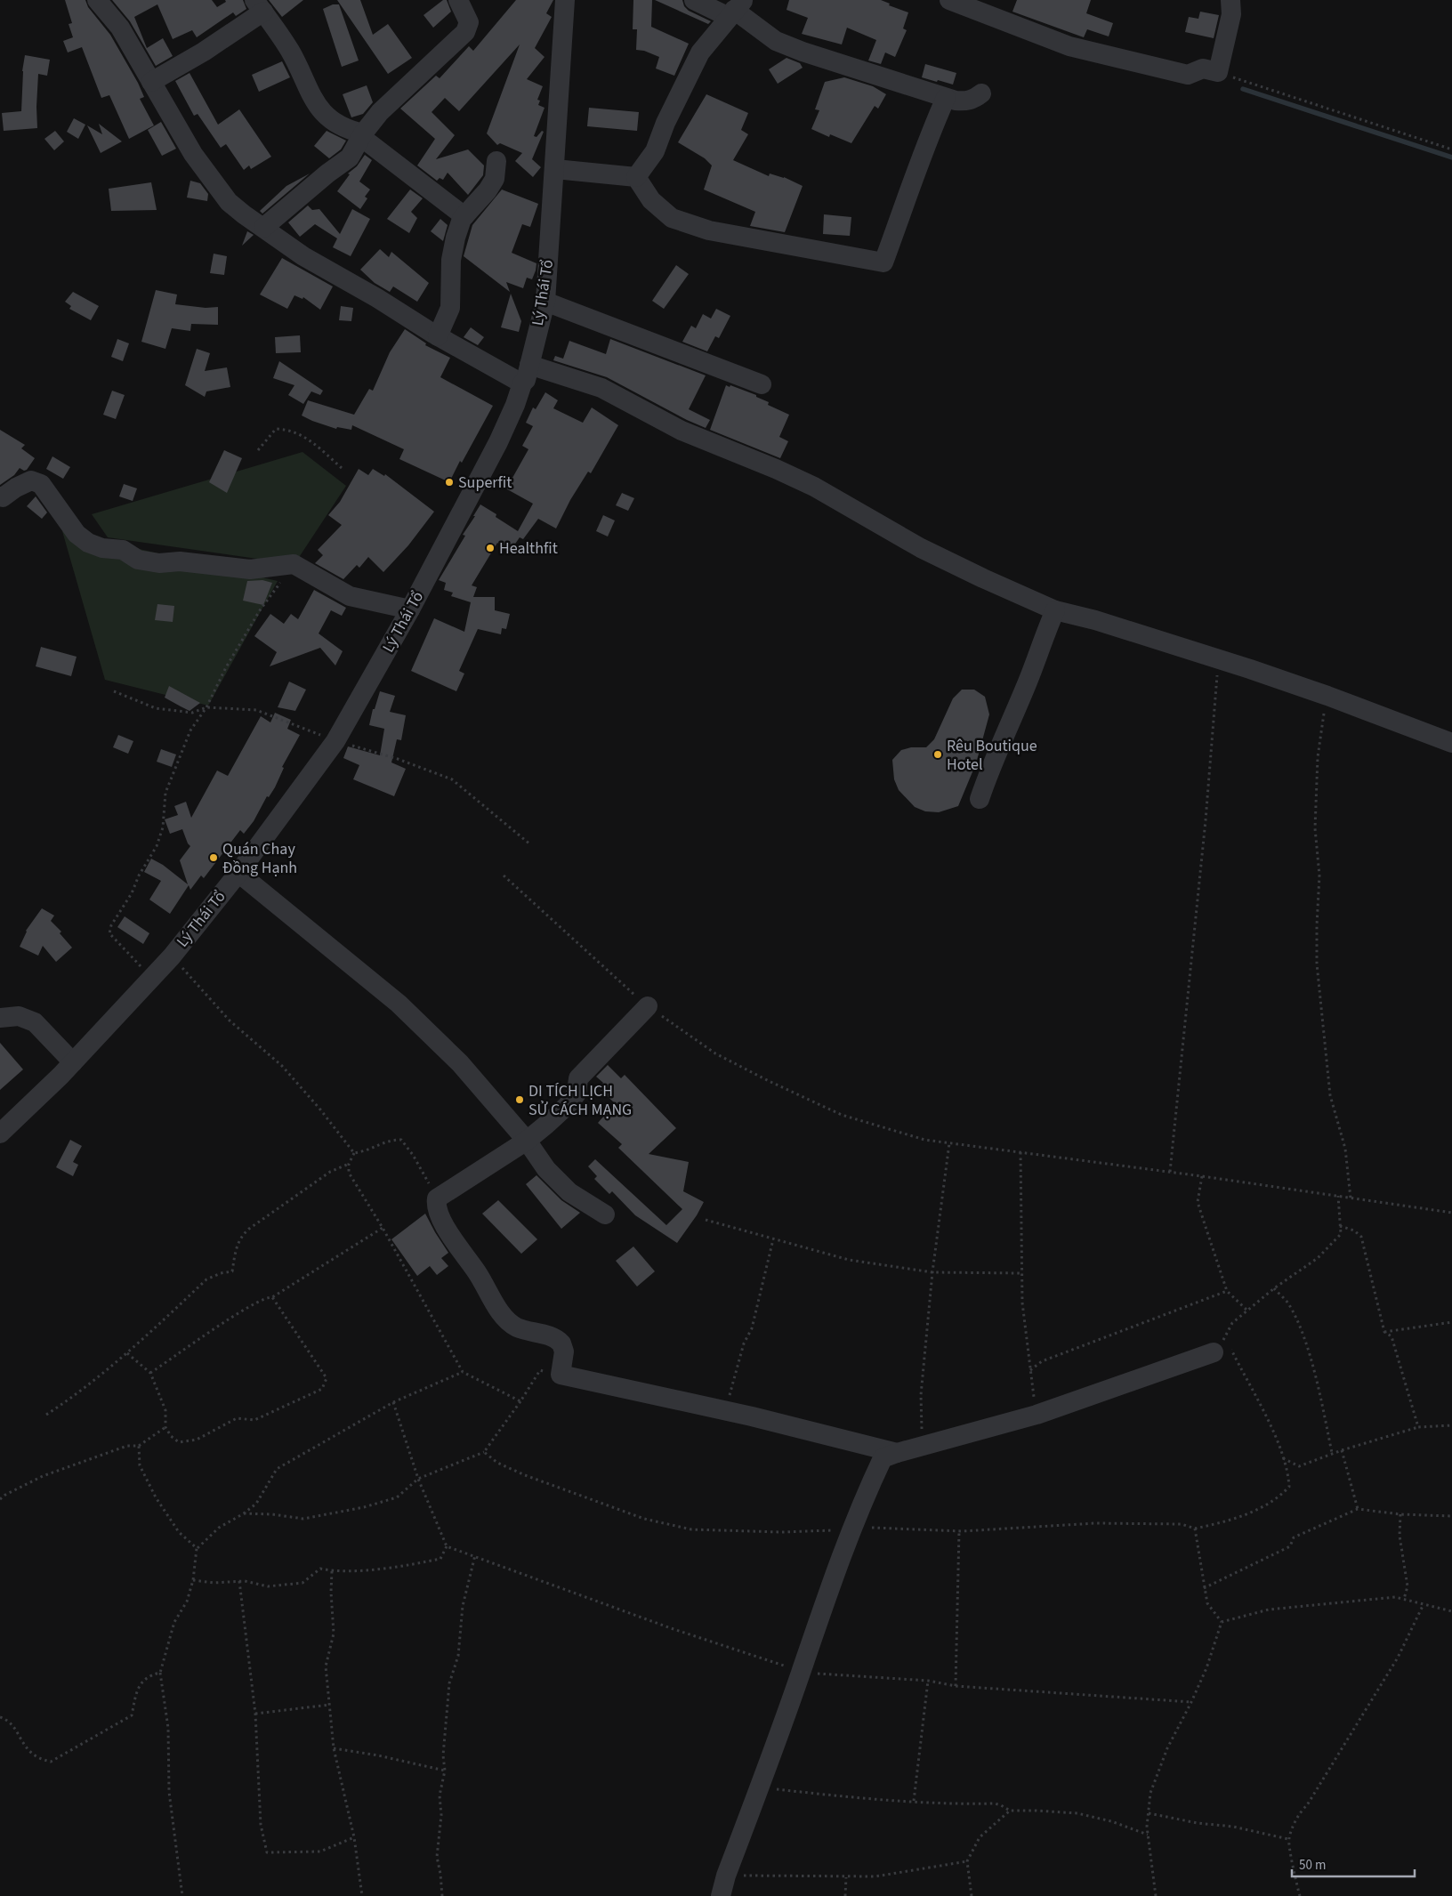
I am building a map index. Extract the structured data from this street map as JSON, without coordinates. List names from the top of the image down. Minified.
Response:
{"streets":{"street":["Lý Thái Tổ"]},"places":["Superfit","Healthfit","Rêu Boutique Hotel","Quán Chay Đồng Hạnh","DI TÍCH LỊCH SỬ CÁCH MẠNG"],"scale_bar":"50 m"}
